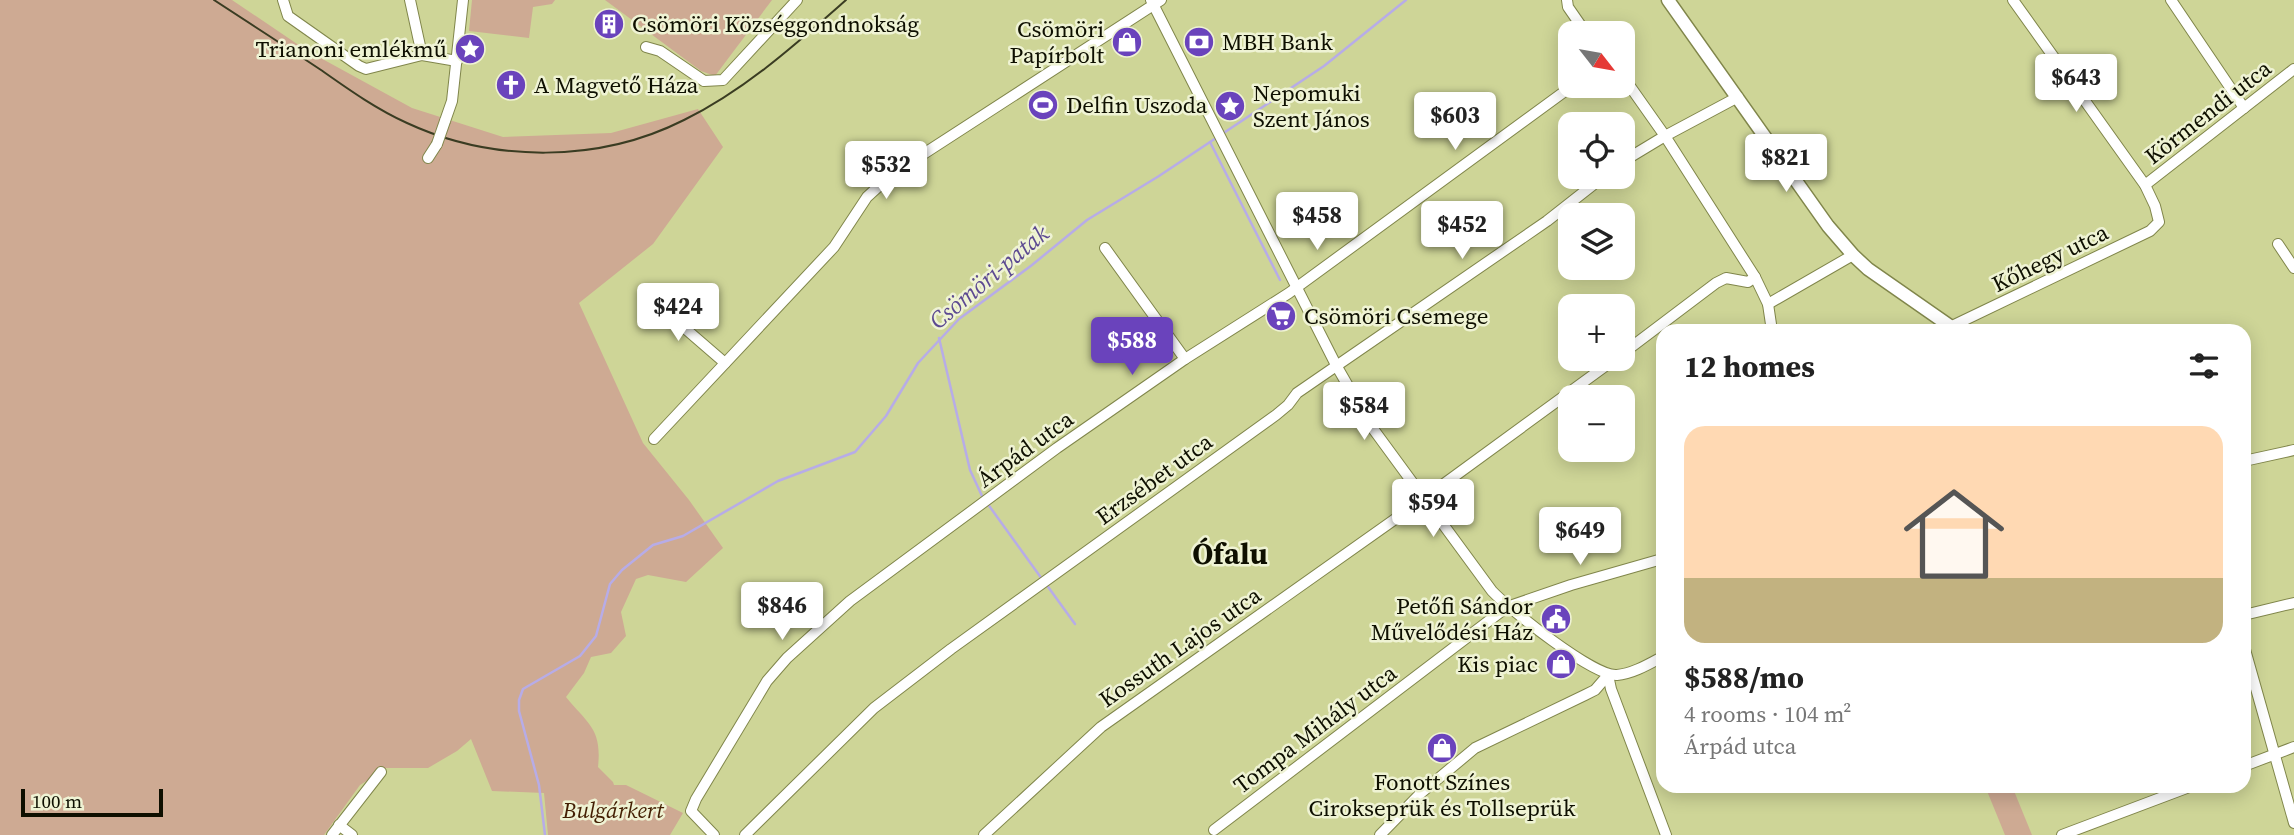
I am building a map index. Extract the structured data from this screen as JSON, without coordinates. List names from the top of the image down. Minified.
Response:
{"streets":{"street":["Körmendi utca","Kőhegy utca","Árpád utca","Erzsébet utca","Kossuth Lajos utca","Tompa Mihály utca"]},"crossings":[["Körmendi utca","Kőhegy utca"]],"districts":["Ófalu"],"water":["Csömöri-patak"],"parks":["Bulgárkert"],"places":{"building":["Csömöri Községgondnokság"],"shop":["Csömöri Papírbolt","Kis piac","Fonott Színes Cirokseprük és Tollseprük"],"bank":["MBH Bank"],"place":["Trianoni emlékmű","Nepomuki Szent János"],"church":["A Magvető Háza"],"sports":["Delfin Uszoda"],"supermarket":["Csömöri Csemege"],"public building":["Petőfi Sándor Művelődési Ház"]},"scale_bar":"100 m","north":"bottom right","page":{"map_buttons":["+","−"],"price":["$643","$603","$821","$532","$458","$452","$424","$588","$584","$594","$649","$846"],"heading":"12 homes","list":[{"name":"$588/mo","note":"4 rooms · 104 m² · Árpád utca"}],"scale":"100 m"}}
